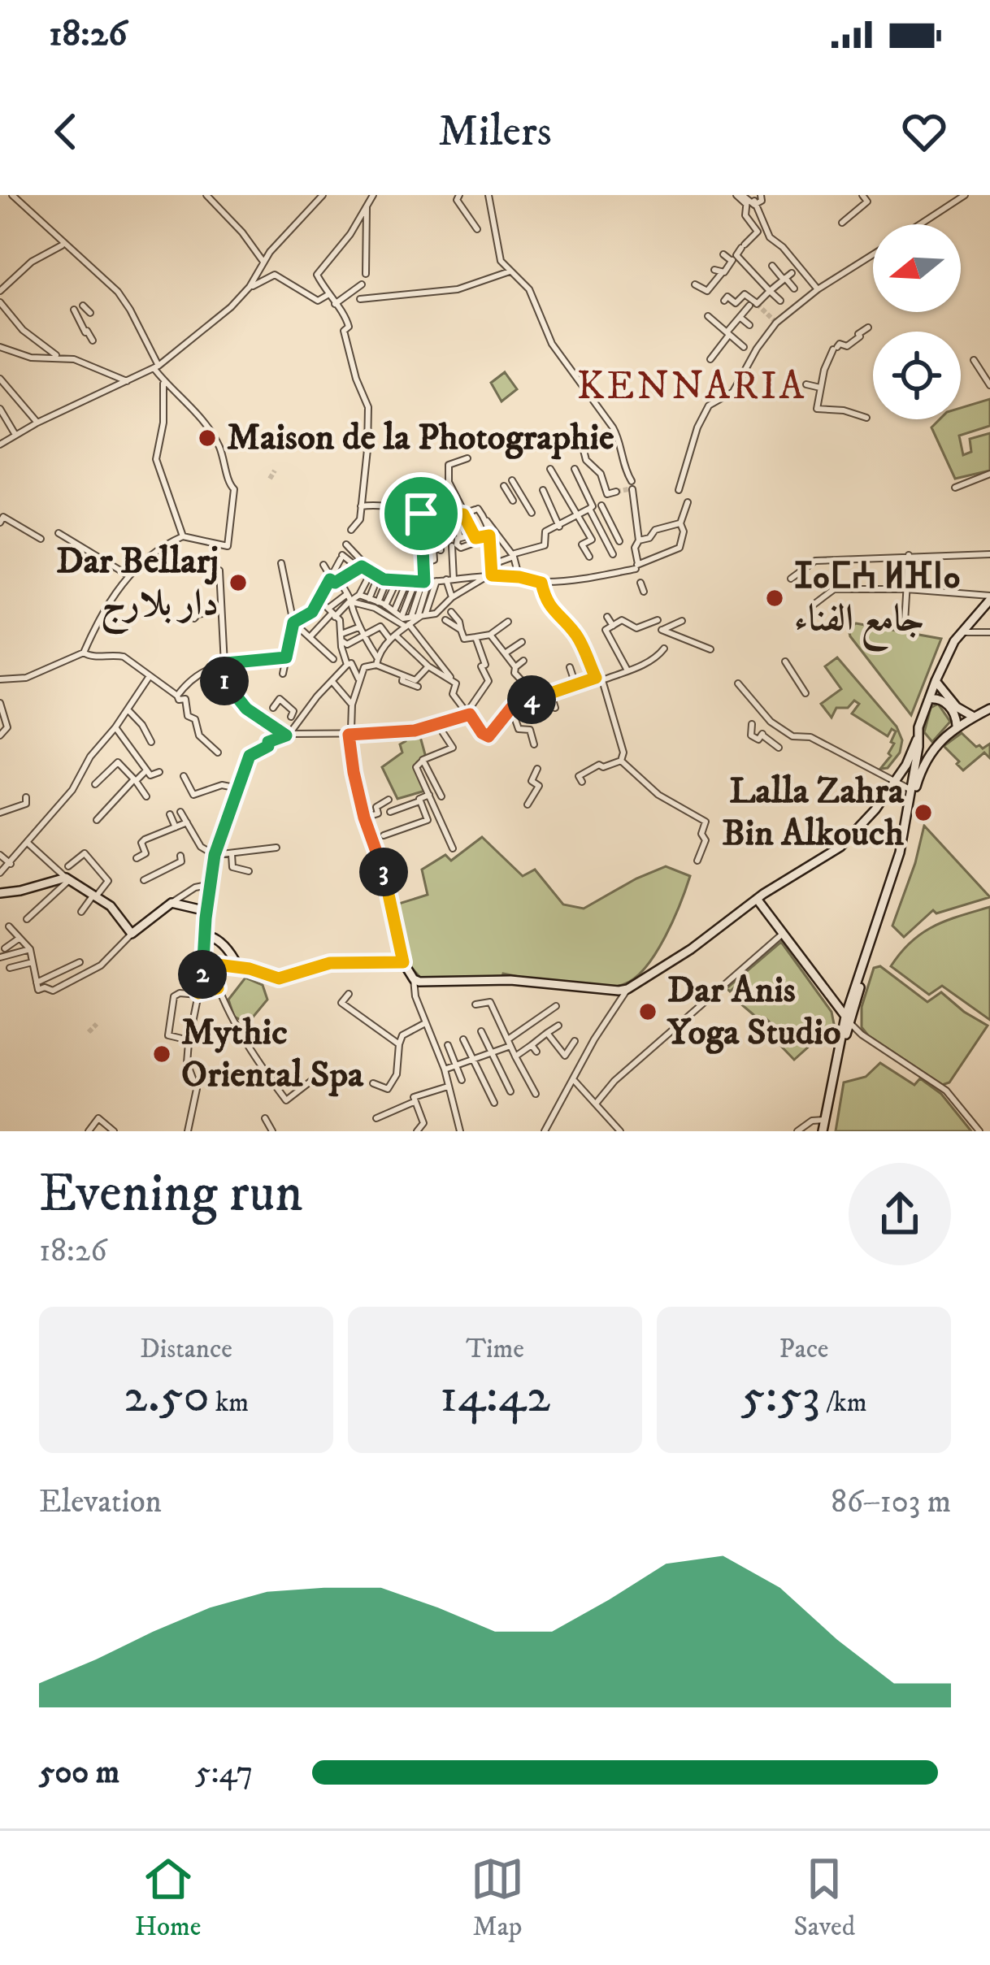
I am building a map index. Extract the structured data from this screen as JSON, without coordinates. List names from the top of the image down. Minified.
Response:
{"districts":["KENNARIA"],"places":["Maison de la Photographie","Dar Bellarj دار بلارج","ⵊⴰⵎⵄ ⵍⴼⵏⴰ جامع الفناء","Lalla Zahra Bin Alkouch","Dar Anis Yoga Studio","Mythic Oriental Spa"],"north":"left","page":{"status":"18:26","header":"Milers","pins":["1","4","3","2"],"heading":["Evening run","18:26"],"stats":[["Distance","2.50 km"],["Time","14:42"],["Pace","5:53 /km"]],"chart":["Elevation","86–103 m"],"list":[{"name":"500 m","note":"5:47"}],"tabs":["Home","Map","Saved"]}}
